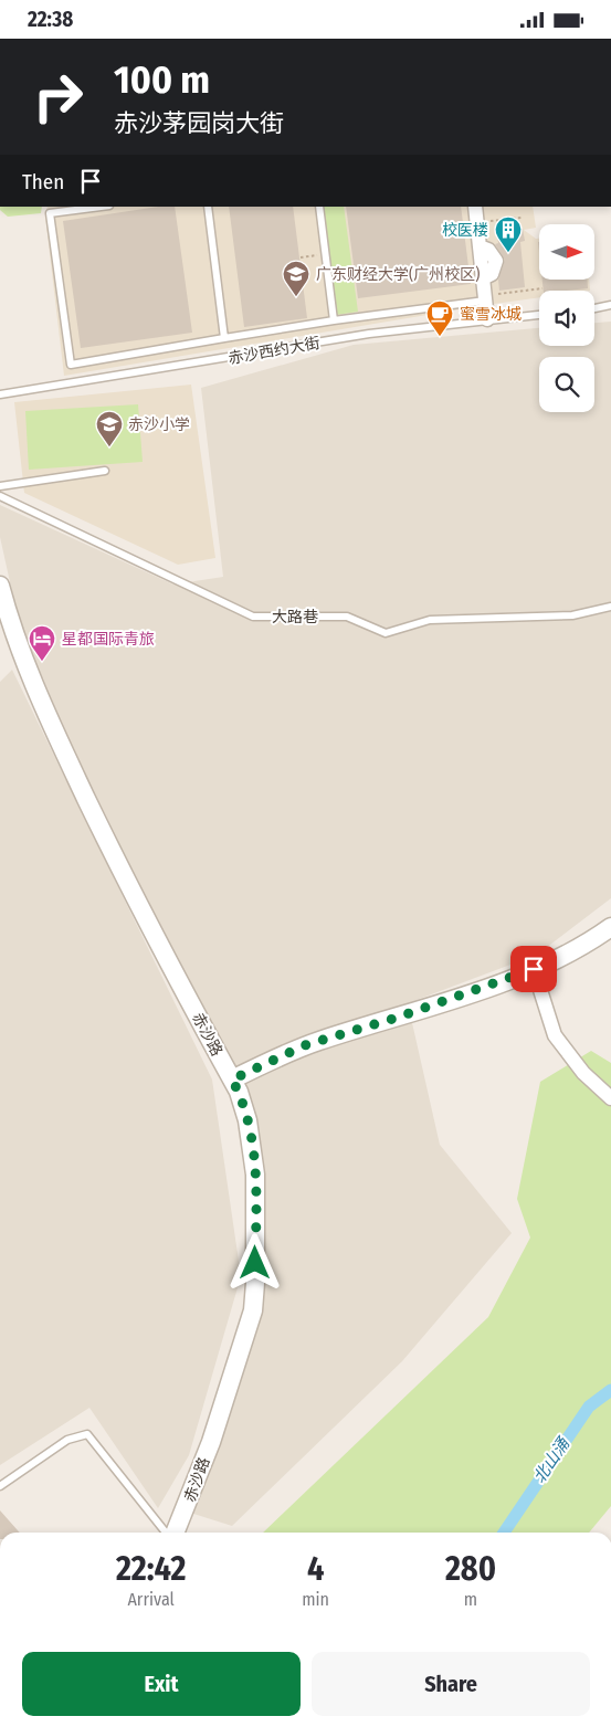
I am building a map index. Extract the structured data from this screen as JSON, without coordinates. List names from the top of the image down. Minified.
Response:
{"streets":{"street":["赤沙路"],"lane":["赤沙西约大街","大路巷"]},"water":["北山涌"],"places":{"building":["校医楼"],"school or university":["广东财经大学(广州校区)","赤沙小学"],"cafe":["蜜雪冰城"],"hotel":["星都国际青旅"]},"north":"right","page":{"status":"22:38","turn":["100 m","赤沙茅园岗大街"],"then":"Then","eta":["22:42","Arrival","4","min","280","m"],"buttons":["Exit","Share"]}}
